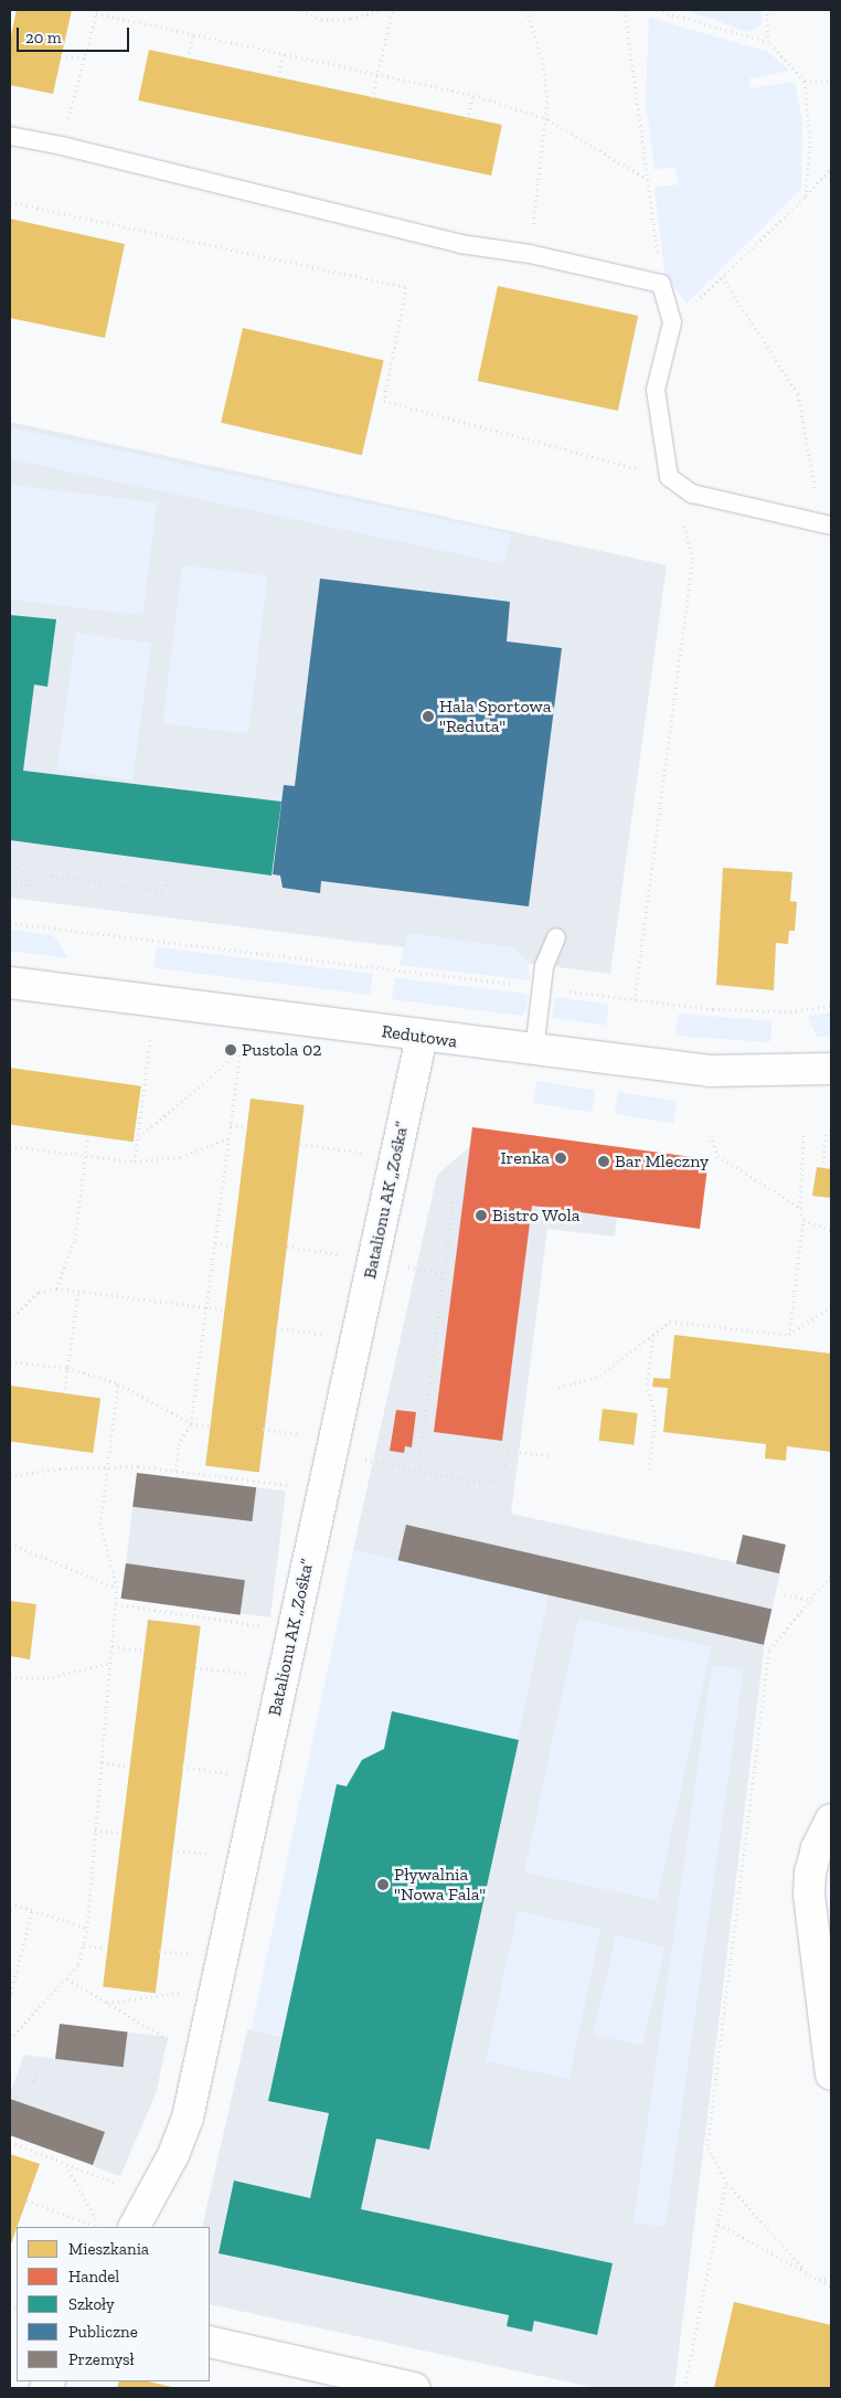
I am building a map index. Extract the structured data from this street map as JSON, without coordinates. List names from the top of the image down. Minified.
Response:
{"streets":{"street":["Redutowa","Batalionu AK „Zośka”"]},"crossings":[["Redutowa","Batalionu AK „Zośka”"]],"places":["Hala Sportowa \"Reduta\"","Pustola 02","Irenka","Bar Mleczny","Bistro Wola","Pływalnia \"Nowa Fala\""],"legend":["Mieszkania","Handel","Szkoły","Publiczne","Przemysł"],"scale_bar":"20 m"}
